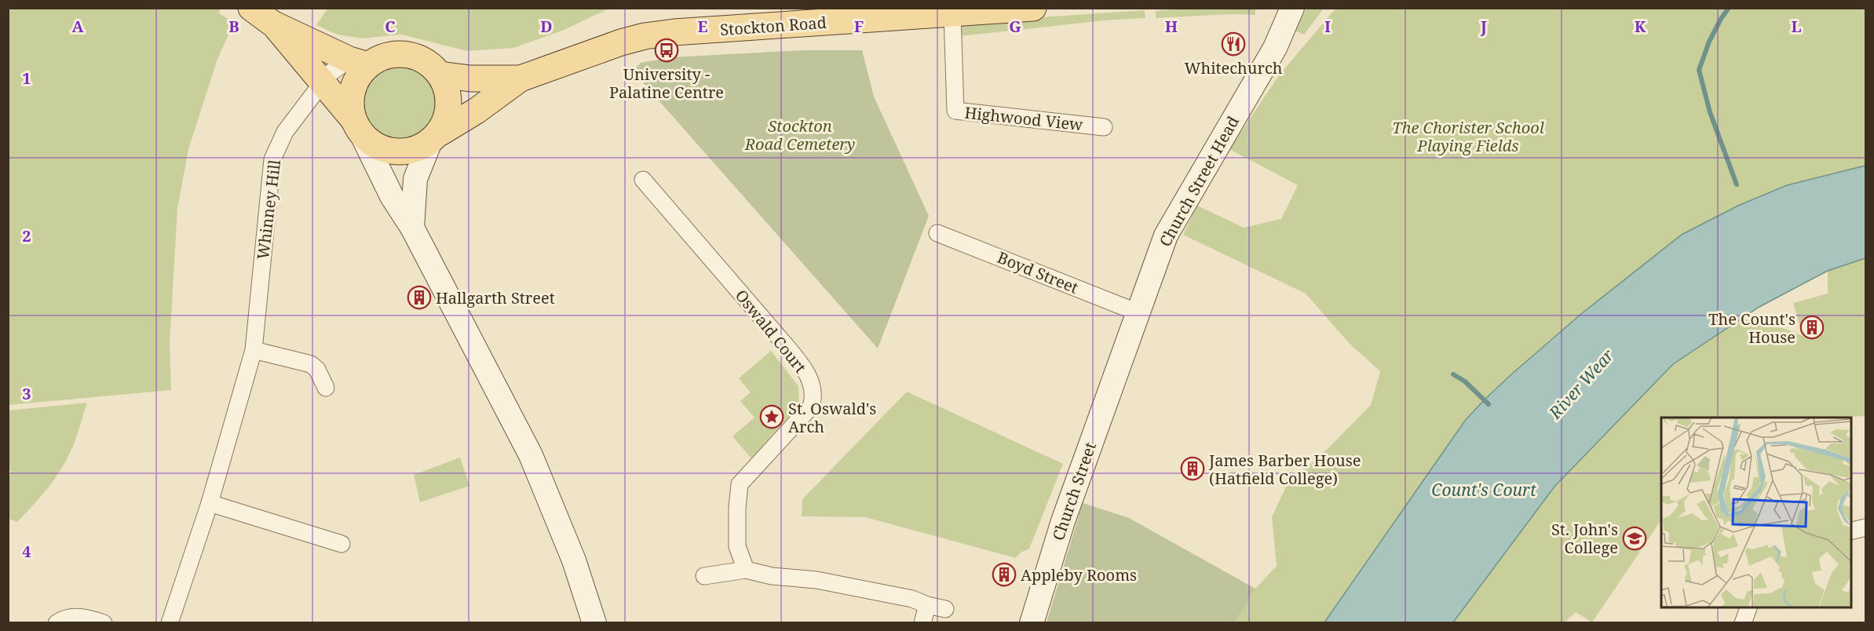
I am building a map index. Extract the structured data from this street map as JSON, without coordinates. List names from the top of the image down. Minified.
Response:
{"streets":{"main road":["Stockton Road"],"street":["Highwood View","Church Street Head","Whinney Hill","Boyd Street","Oswald Court","Church Street"]},"crossings":[["Stockton Road","Highwood View"],["Stockton Road","Whinney Hill"],["Church Street Head","Boyd Street"],["Church Street Head","Church Street"]],"water":["River Wear","Count's Court"],"parks":["Stockton Road Cemetery","The Chorister School Playing Fields"],"places":{"restaurant":["Whitechurch"],"bus stop":["University - Palatine Centre"],"building":["Hallgarth Street","The Count's House","James Barber House (Hatfield College)","Appleby Rooms"],"place":["St. Oswald's Arch"],"school or university":["St. John's College"]},"grid":{"columns":["A","B","C","D","E","F","G","H","I","J","K","L"],"rows":["1","2","3","4"]}}
